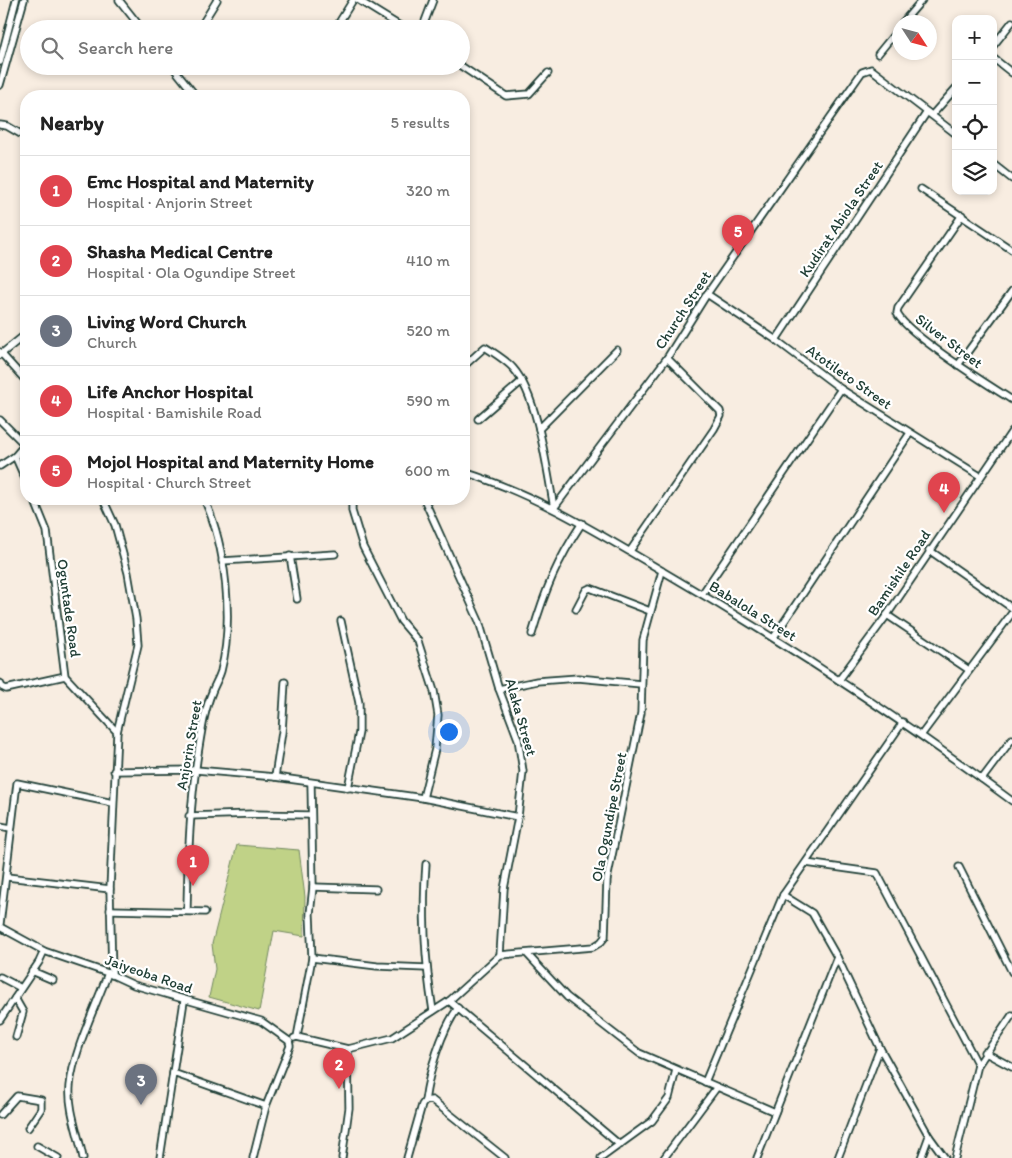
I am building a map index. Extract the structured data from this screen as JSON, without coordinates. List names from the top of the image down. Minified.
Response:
{"streets":{"street":["Kudirat Abiola Street","Church Street","Silver Street","Atotileto Street","Bamishile Road","Oguntade Road","Babalola Street","Alaka Street","Anjorin Street","Ola Ogundipe Street","Jaiyeoba Road"]},"crossings":[["Kudirat Abiola Street","Church Street"],["Kudirat Abiola Street","Atotileto Street"],["Church Street","Atotileto Street"],["Church Street","Babalola Street"],["Atotileto Street","Bamishile Road"],["Bamishile Road","Babalola Street"],["Babalola Street","Ola Ogundipe Street"],["Alaka Street","Ola Ogundipe Street"]],"north":"bottom right","page":{"map_buttons":["+","−"],"search":"Search here","heading":["Nearby","5 results"],"list":[{"mark":"1","name":"Emc Hospital and Maternity","note":"Hospital · Anjorin Street","value":"320 m"},{"mark":"2","name":"Shasha Medical Centre","note":"Hospital · Ola Ogundipe Street","value":"410 m"},{"mark":"3","name":"Living Word Church","note":"Church","value":"520 m"},{"mark":"4","name":"Life Anchor Hospital","note":"Hospital · Bamishile Road","value":"590 m"},{"mark":"5","name":"Mojol Hospital and Maternity Home","note":"Hospital · Church Street","value":"600 m"}],"pins":["5","4","1","2","3"]}}
